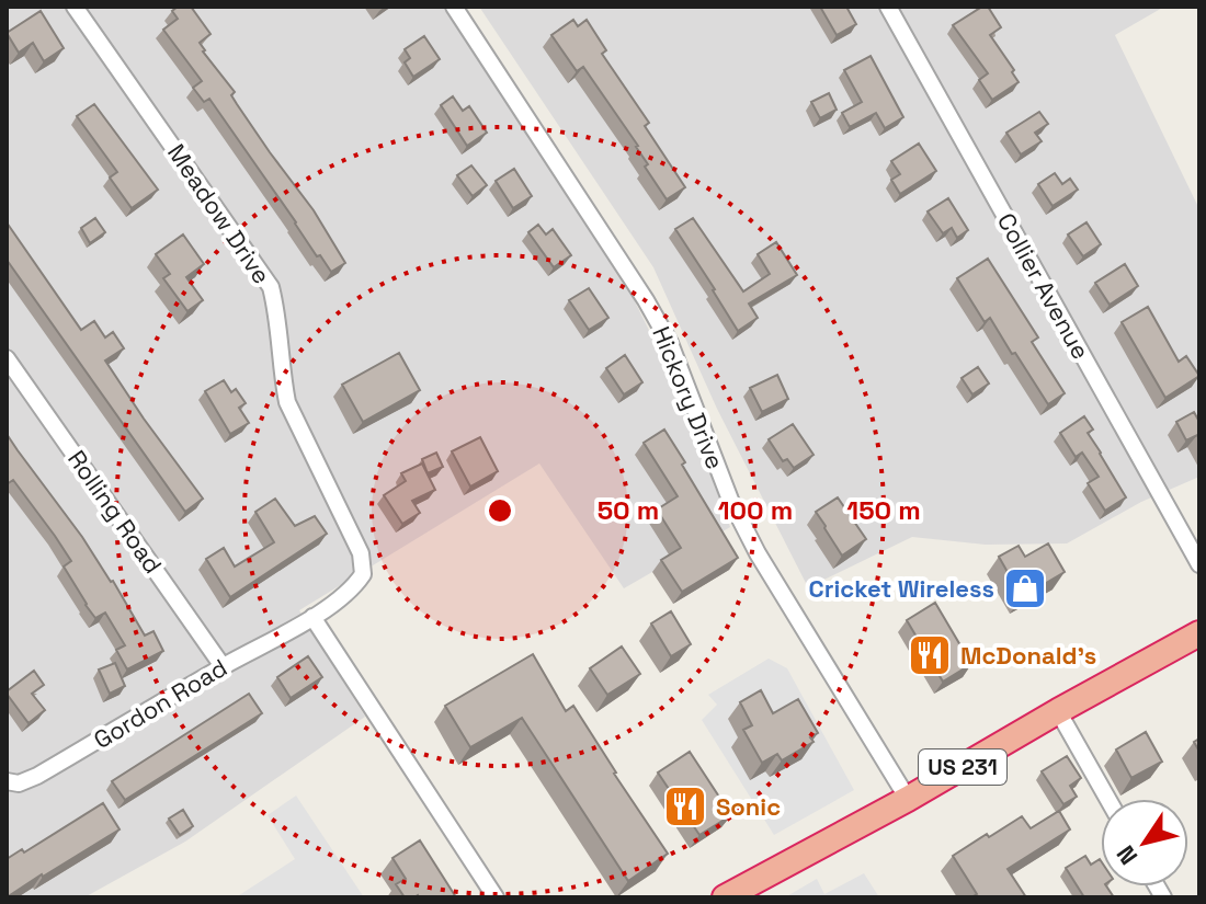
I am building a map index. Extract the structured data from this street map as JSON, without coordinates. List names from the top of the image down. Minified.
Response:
{"streets":{"highway":["US 231"],"street":["Meadow Drive","Collier Avenue","Hickory Drive","Rolling Road","Gordon Road"]},"crossings":[["Meadow Drive","Gordon Road"],["Hickory Drive","US 231"],["Rolling Road","Gordon Road"]],"places":{"shop":["Cricket Wireless"],"restaurant":["McDonald's","Sonic"]},"north":"bottom left","rings":["50 m","100 m","150 m"]}
